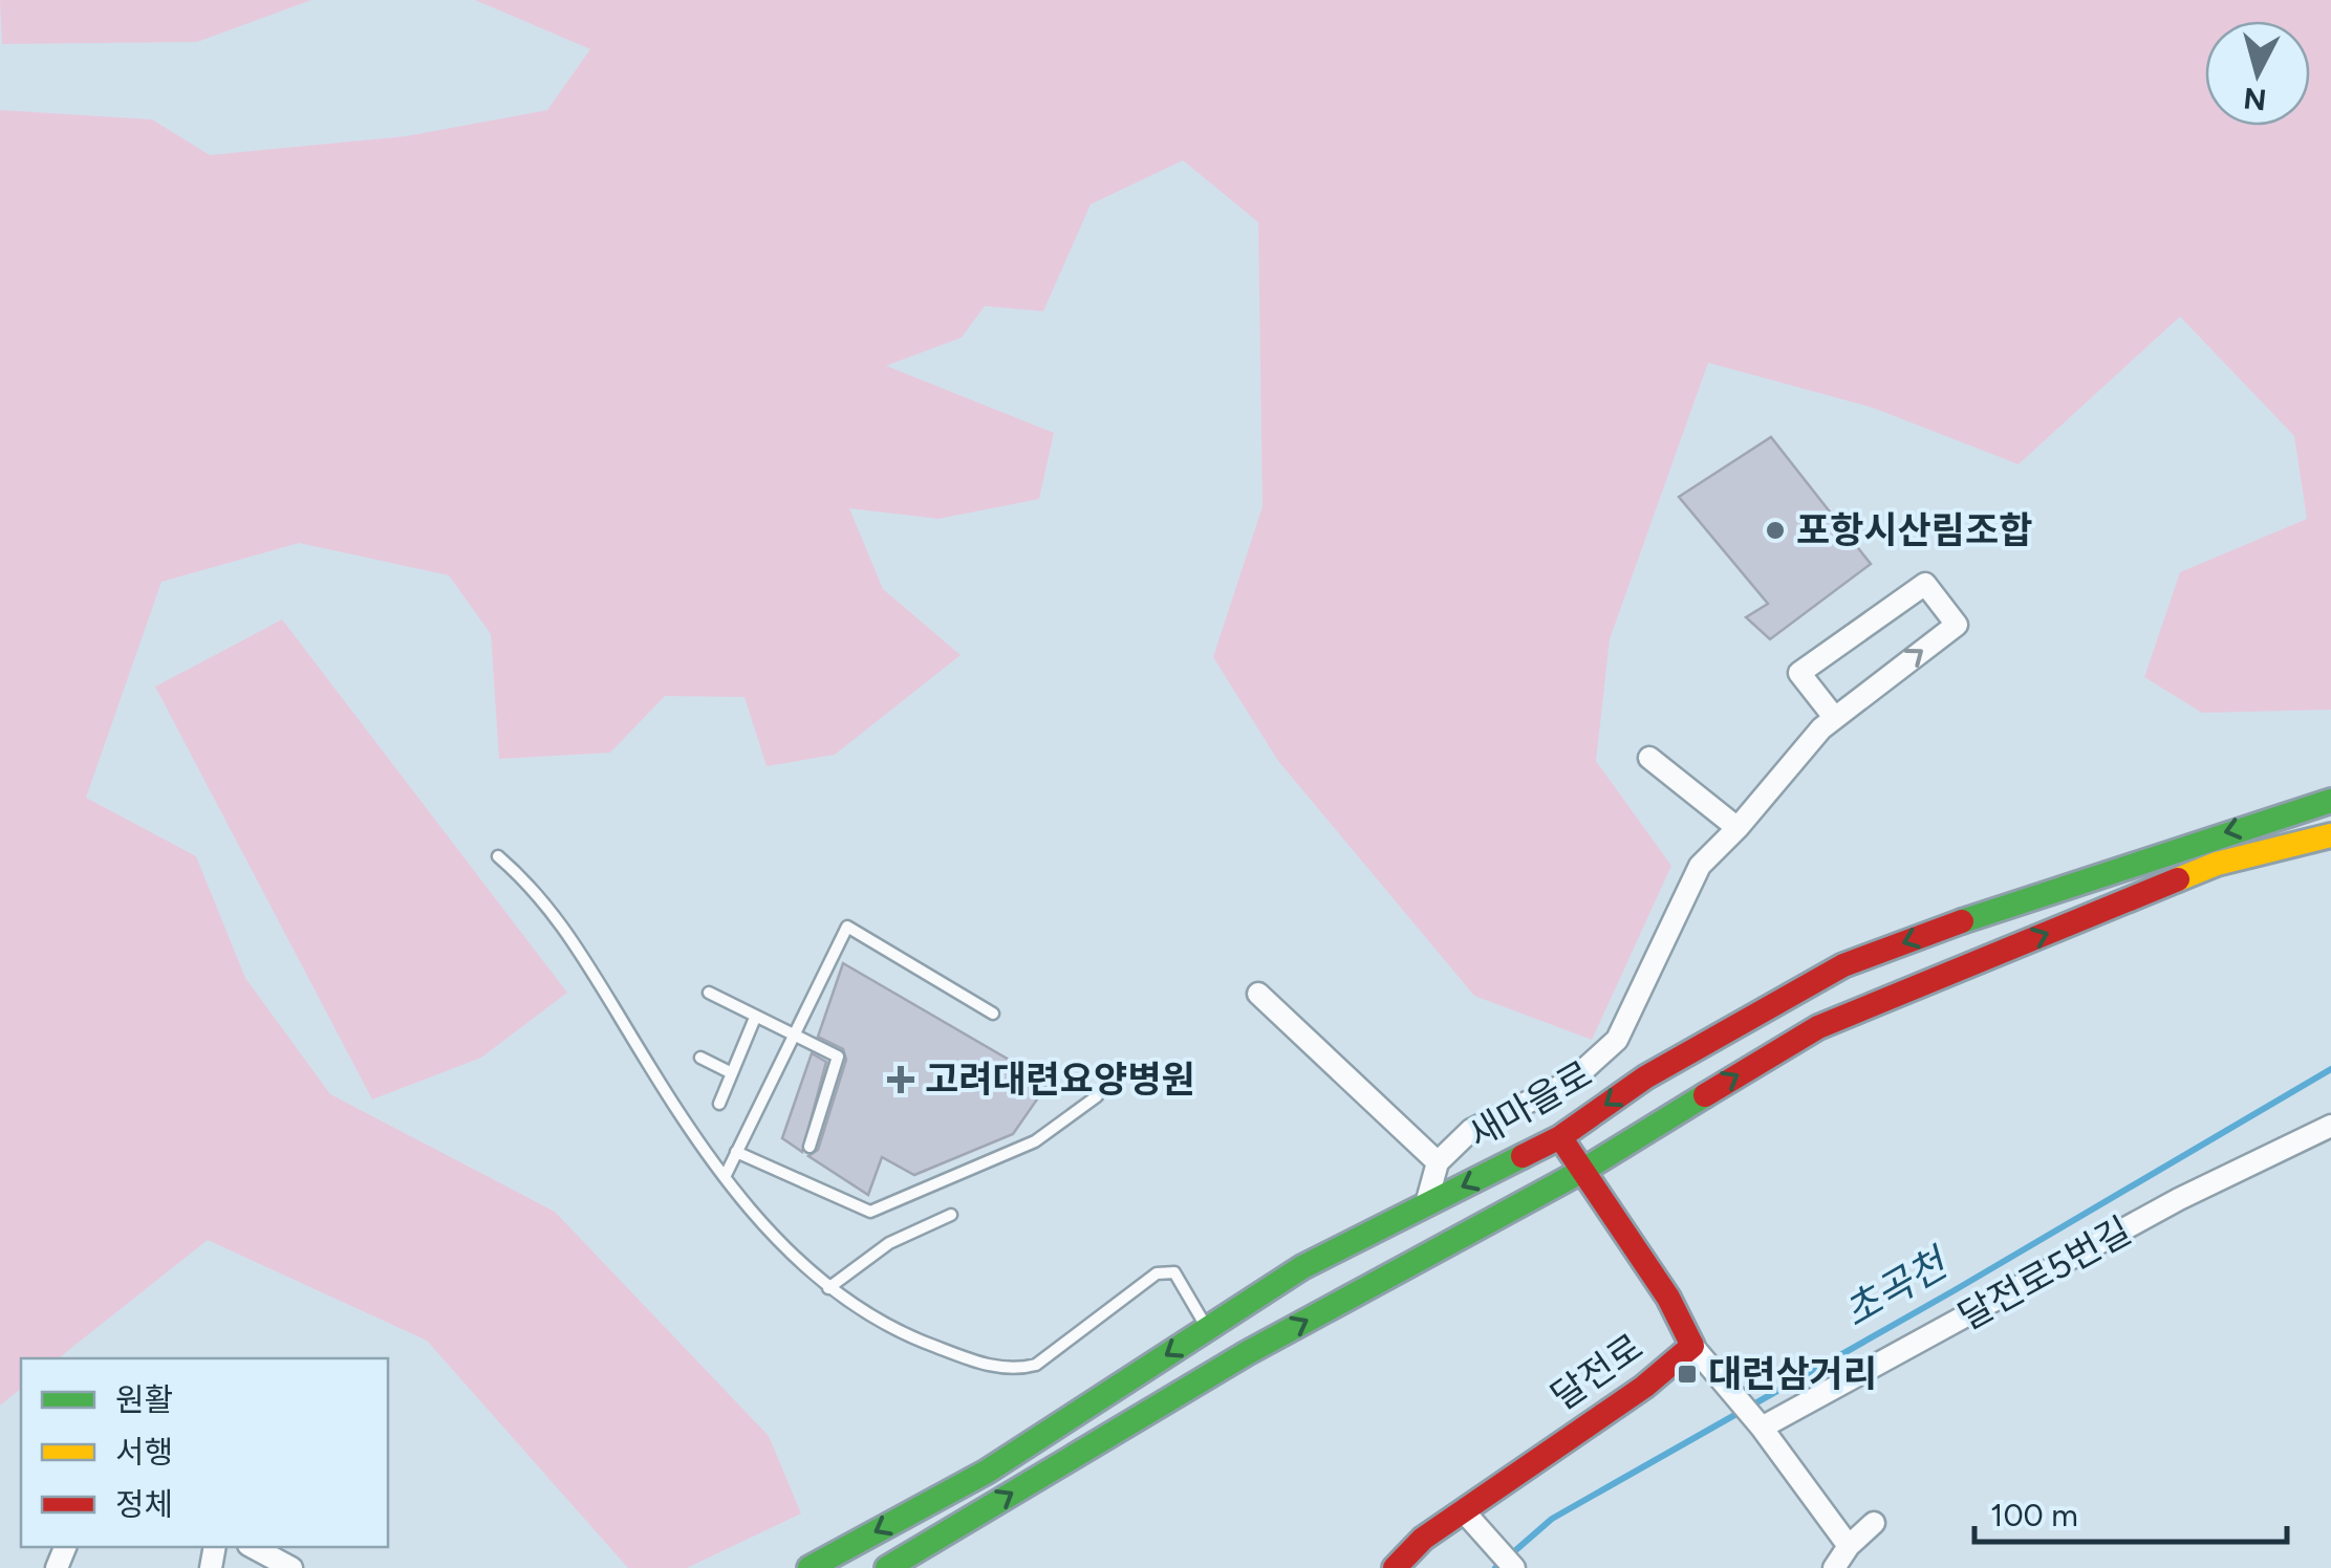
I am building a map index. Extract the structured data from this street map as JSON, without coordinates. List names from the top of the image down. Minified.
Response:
{"streets":{"main road":["새마을로","달전로"],"street":["달전로5번길"]},"crossings":[["새마을로","달전로"]],"water":["초곡천"],"places":{"other":["포항시산림조합"],"health":["고려대련요양병원"],"transit":["대련삼거리"]},"legend":["원활","서행","정체"],"scale_bar":"100 m","north":"bottom"}
